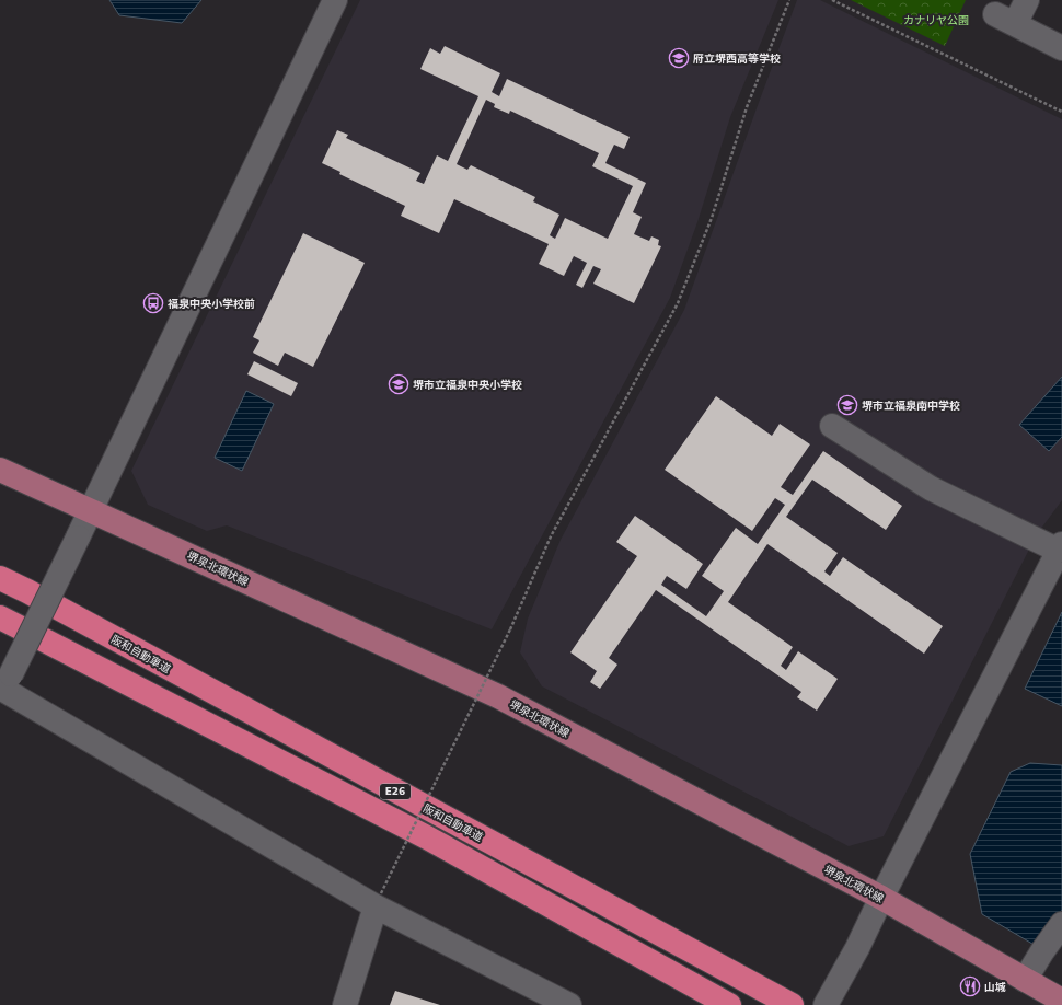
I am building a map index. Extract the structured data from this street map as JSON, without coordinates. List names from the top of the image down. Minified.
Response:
{"streets":{"highway":["阪和自動車道","E26"],"main road":["堺泉北環状線"]},"parks":["カナリヤ公園"],"places":{"school or university":["府立堺西高等学校","堺市立福泉中央小学校","堺市立福泉南中学校"],"bus stop":["福泉中央小学校前"],"restaurant":["山城"]}}
